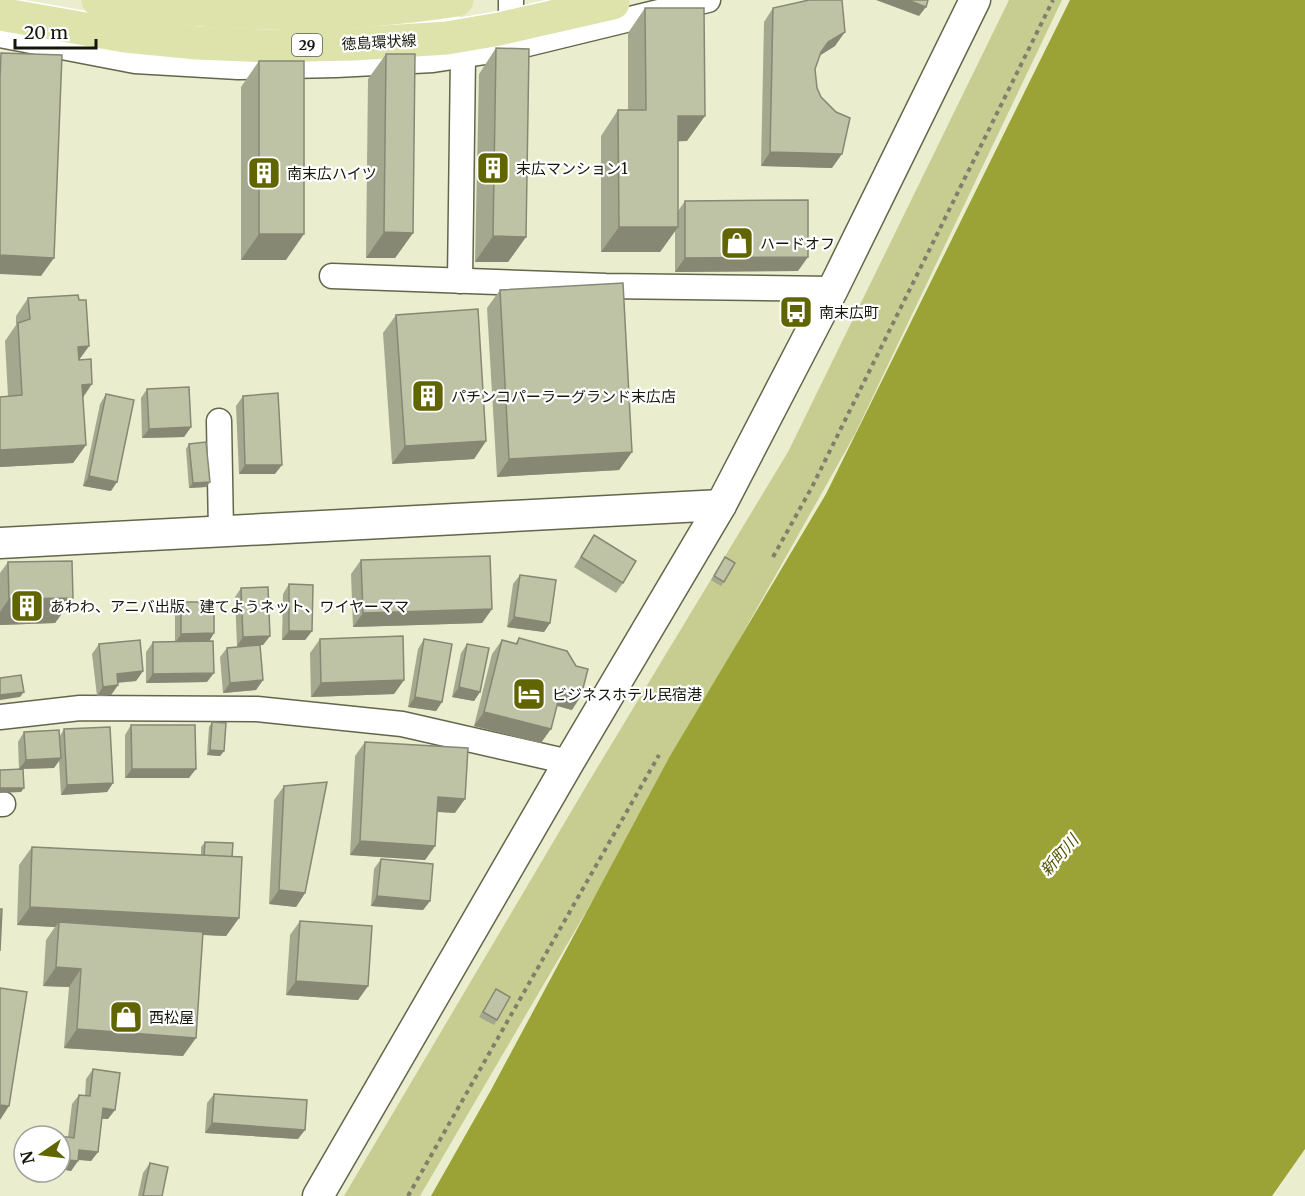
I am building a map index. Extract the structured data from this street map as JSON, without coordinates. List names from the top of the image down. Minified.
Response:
{"streets":{"main road":["徳島環状線","29"]},"water":["新町川"],"places":{"building":["末広マンション1","南末広ハイツ","パチンコパーラーグランド末広店","あわわ、アニバ出版、建てようネット、ワイヤーママ"],"shop":["ハードオフ","西松屋"],"bus stop":["南末広町"],"hotel":["ビジネスホテル民宿港"]},"scale_bar":"20 m","north":"left"}
